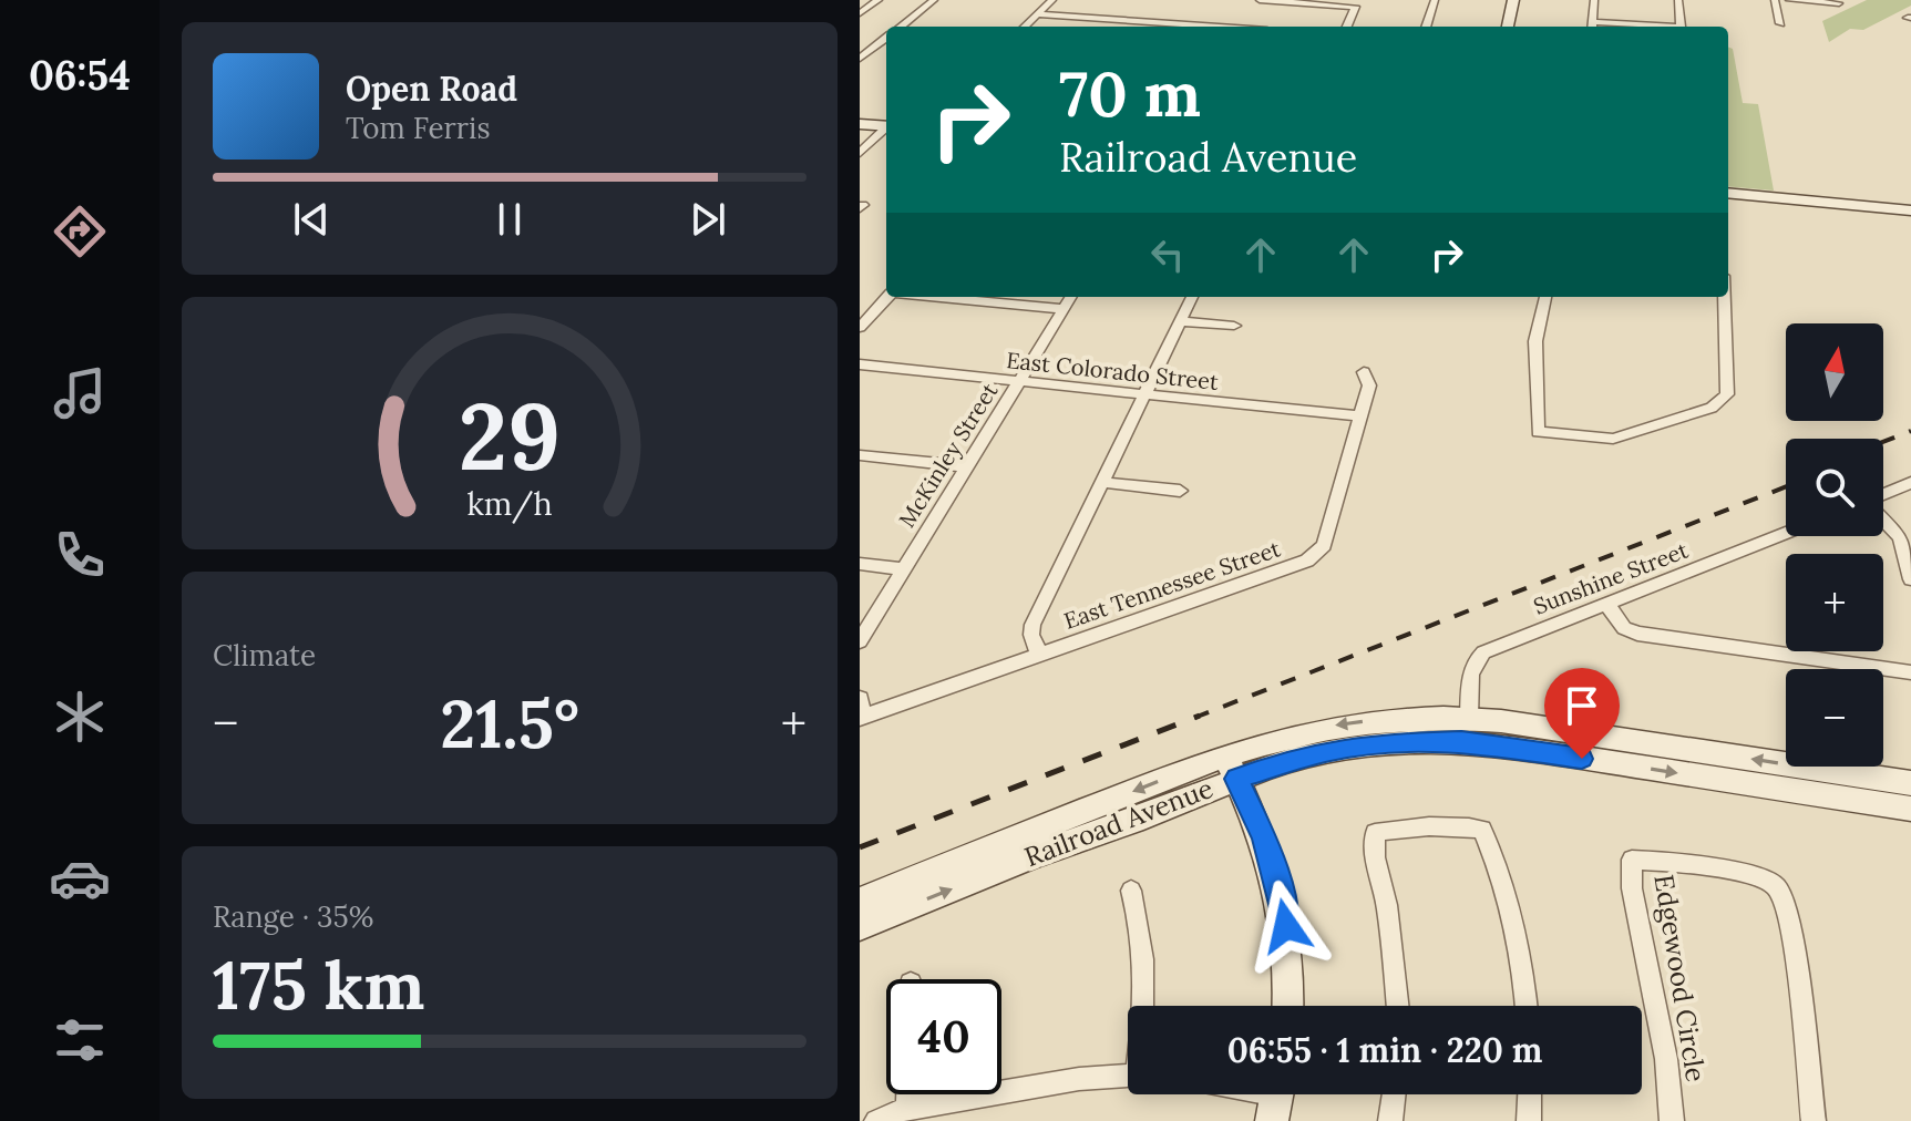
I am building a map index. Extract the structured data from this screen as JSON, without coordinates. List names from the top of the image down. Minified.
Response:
{"streets":{"street":["East Colorado Street","McKinley Street","Sunshine Street","East Tennessee Street","Railroad Avenue","Edgewood Circle"]},"crossings":[["East Colorado Street","McKinley Street"],["East Colorado Street","East Tennessee Street"],["Sunshine Street","Railroad Avenue"]],"north":"top","page":{"tabs":"06:54","turn":["70 m","Railroad Avenue"],"song":["Open Road","Tom Ferris"],"map_buttons":["+","−"],"tile":["Climate",["Range · 35%","175 km"]],"heat":["−","21.5°","+"],"limit":"40","trip":"06:55 · 1 min · 220 m","gauge":["29","km/h"]}}
